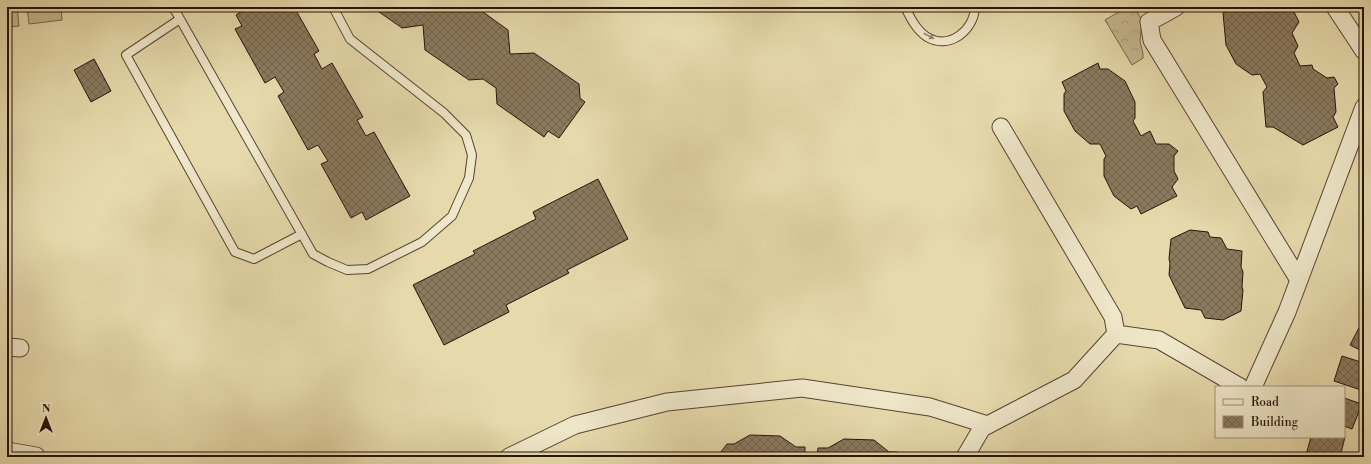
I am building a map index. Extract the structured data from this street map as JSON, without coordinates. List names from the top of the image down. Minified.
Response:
{"legend":["Road","Building"],"north":"top"}
